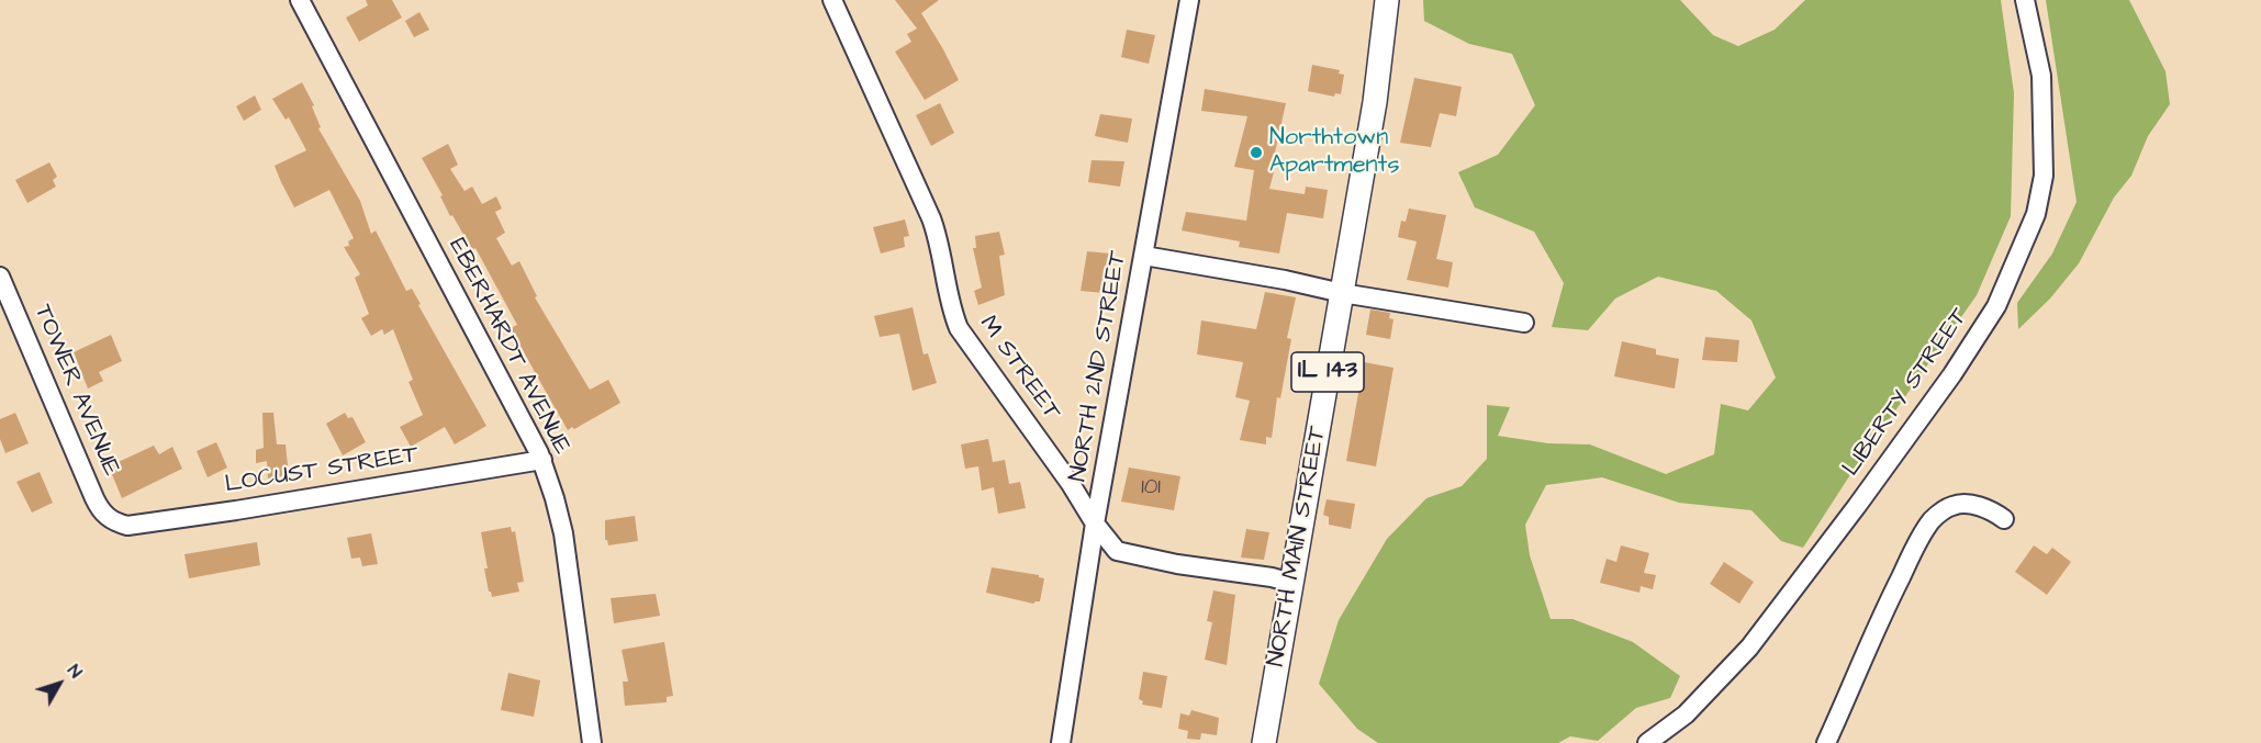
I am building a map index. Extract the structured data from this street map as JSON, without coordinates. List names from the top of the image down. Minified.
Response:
{"streets":{"main road":["IL 143","NORTH MAIN STREET"],"street":["EBERHARDT AVENUE","NORTH 2ND STREET","M STREET","TOWER AVENUE","LIBERTY STREET","LOCUST STREET"]},"crossings":[["EBERHARDT AVENUE","LOCUST STREET"],["NORTH 2ND STREET","M STREET"],["M STREET","NORTH MAIN STREET"],["TOWER AVENUE","LOCUST STREET"]],"places":["Northtown Apartments"],"house_numbers":["101"],"north":"top right"}
